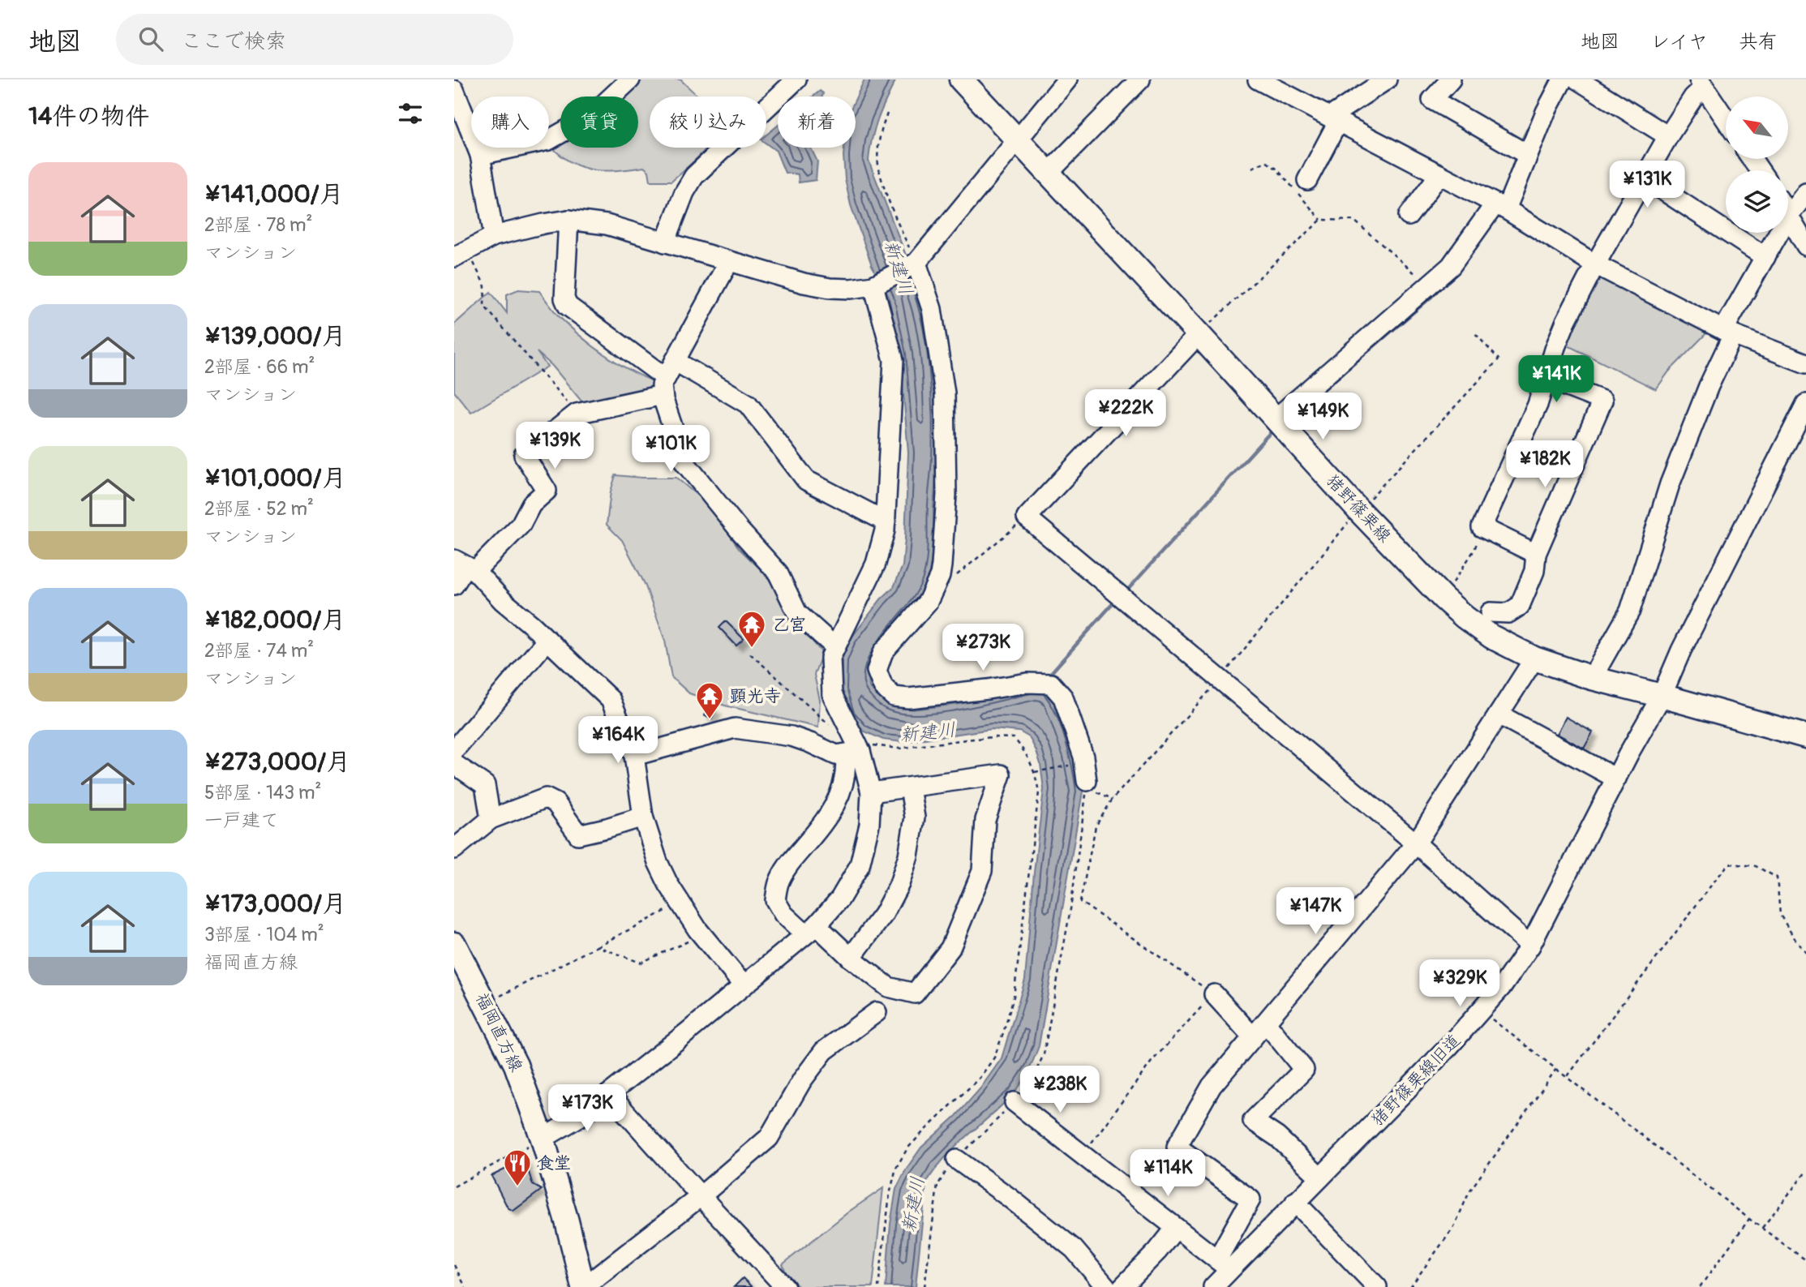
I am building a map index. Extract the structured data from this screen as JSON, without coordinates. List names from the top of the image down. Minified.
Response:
{"streets":{"main road":["猪野篠栗線","福岡直方線"],"street":["猪野篠栗線旧道"]},"crossings":[["猪野篠栗線","猪野篠栗線旧道"]],"water":["新建川"],"places":{"temple":["乙宮","顕光寺"],"restaurant":["食堂"]},"north":"top left","page":{"header":"地図","search":"ここで検索","nav":["地図","レイヤ","共有"],"heading":"14件の物件","chip":["購入","賃貸","絞り込み","新着"],"list":[{"name":"¥141,000/月","note":"2部屋 · 78 m² · マンション"},{"name":"¥139,000/月","note":"2部屋 · 66 m² · マンション"},{"name":"¥101,000/月","note":"2部屋 · 52 m² · マンション"},{"name":"¥182,000/月","note":"2部屋 · 74 m² · マンション"},{"name":"¥273,000/月","note":"5部屋 · 143 m² · 一戸建て"},{"name":"¥173,000/月","note":"3部屋 · 104 m² · 福岡直方線"}],"price":["¥131K","¥141K","¥222K","¥149K","¥139K","¥101K","¥182K","¥273K","¥164K","¥147K","¥329K","¥238K","¥173K","¥114K"]}}
